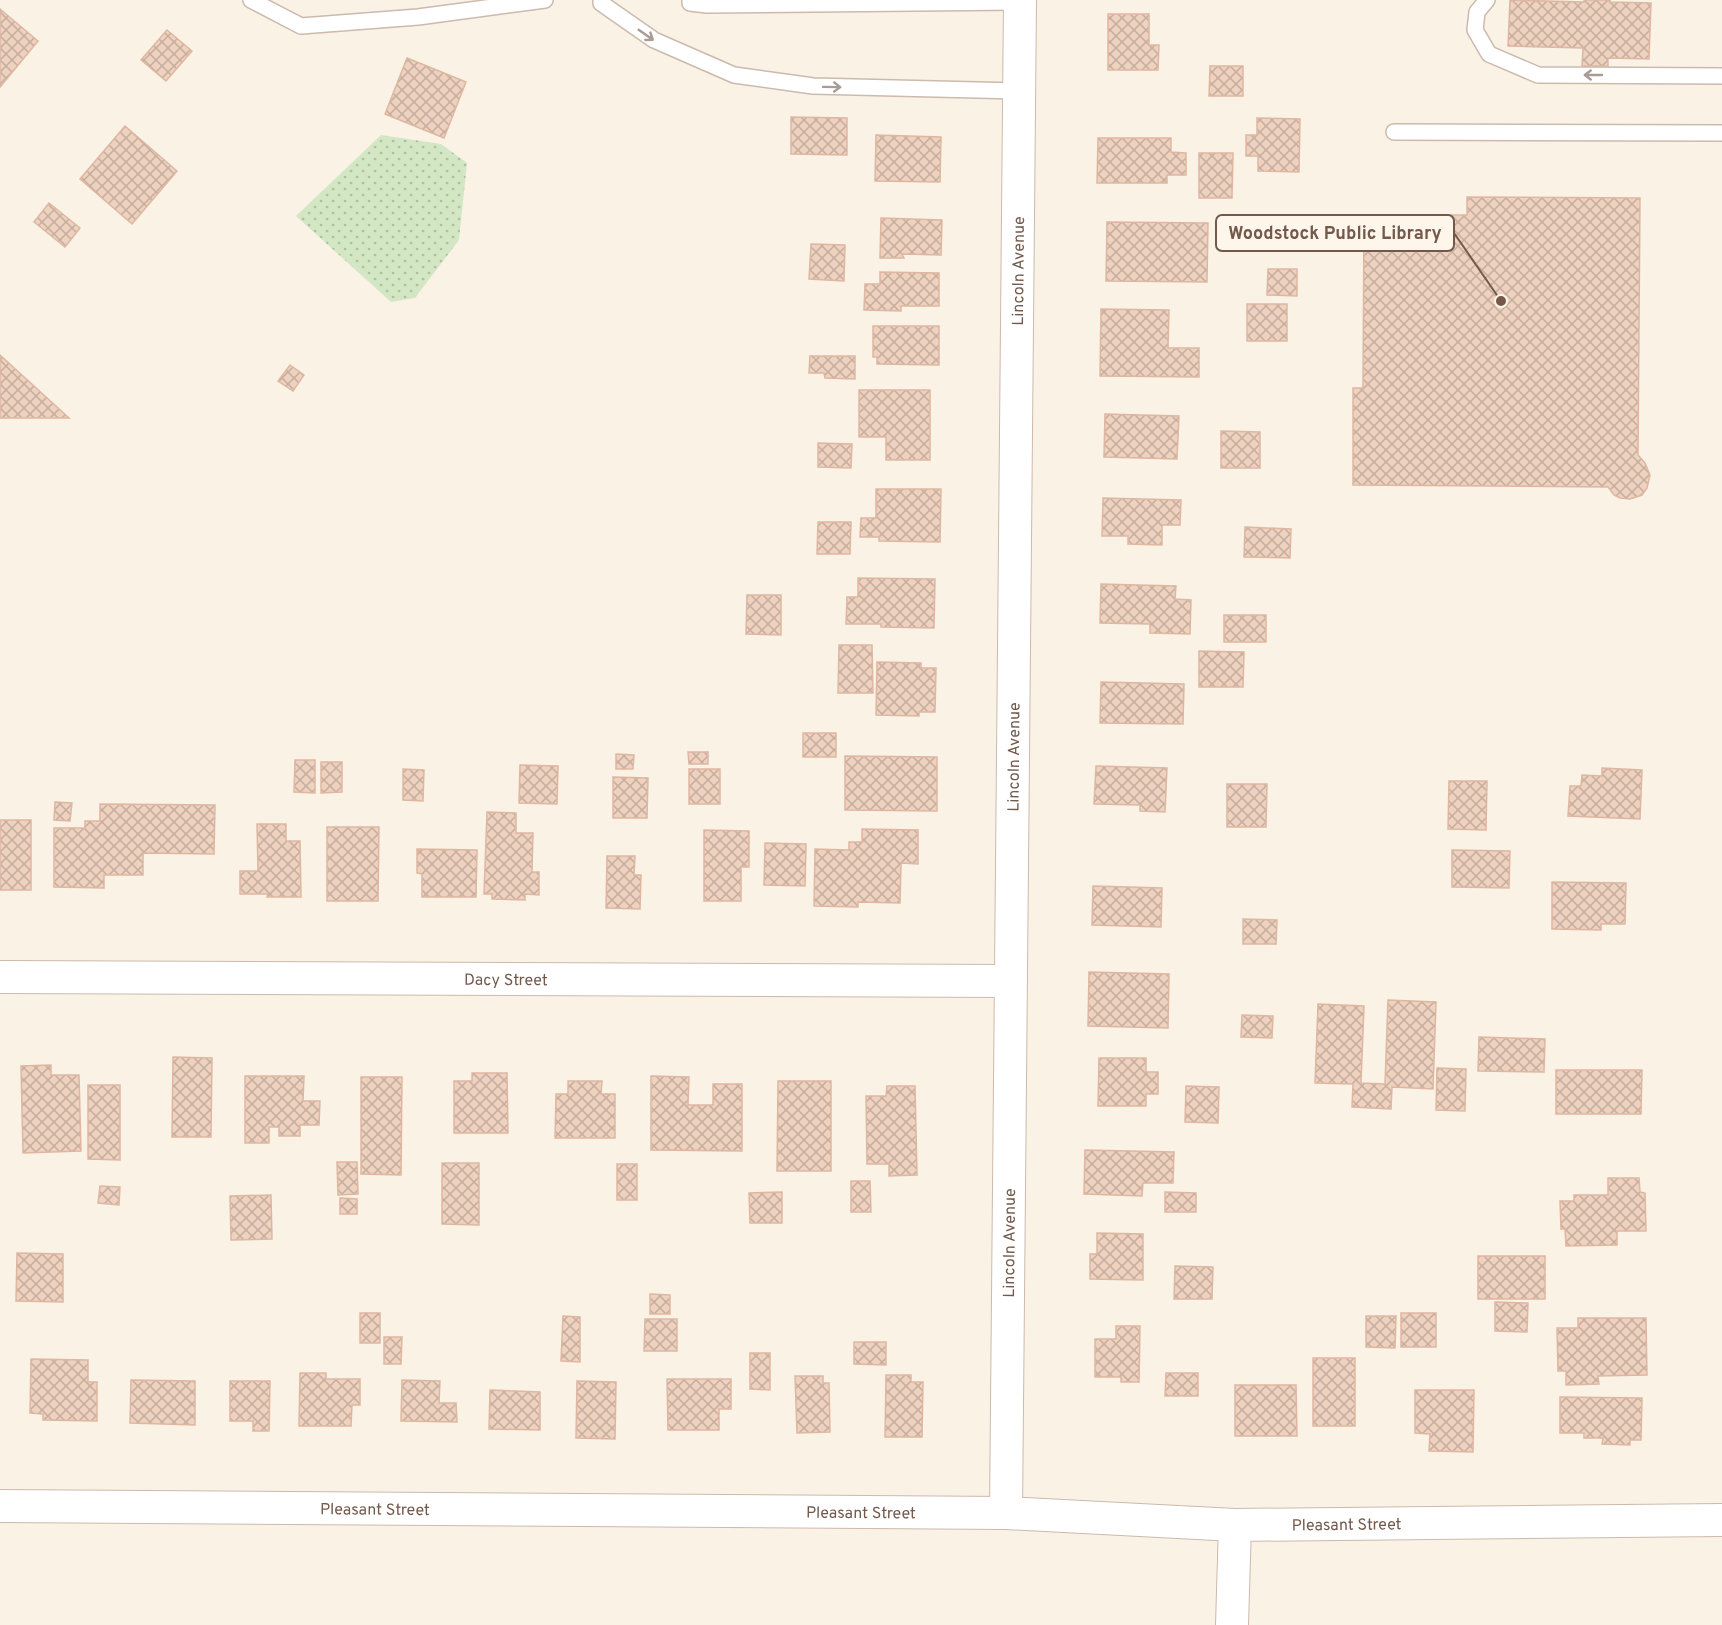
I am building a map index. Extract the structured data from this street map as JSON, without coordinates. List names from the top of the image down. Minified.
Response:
{"streets":{"street":["Lincoln Avenue","Dacy Street","Pleasant Street"]},"crossings":[["Lincoln Avenue","Dacy Street"],["Lincoln Avenue","Pleasant Street"]],"places":["Woodstock Public Library"]}
